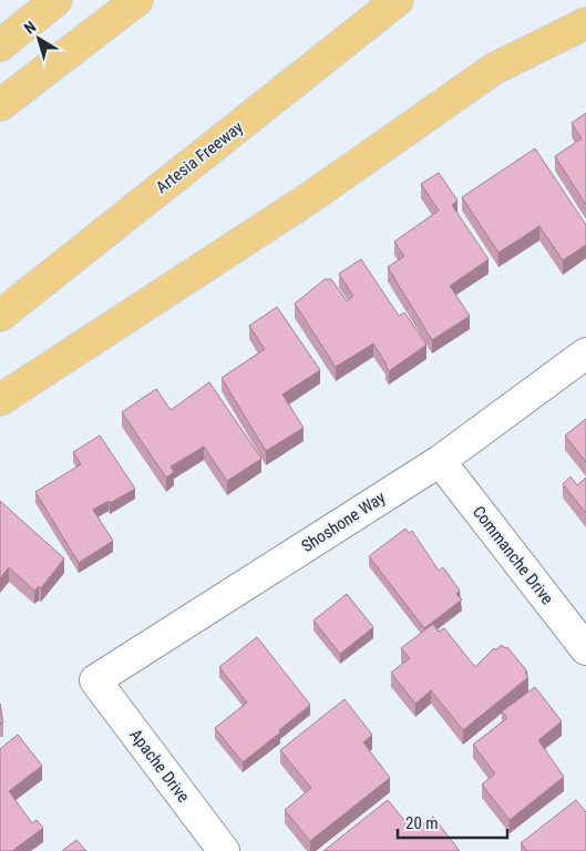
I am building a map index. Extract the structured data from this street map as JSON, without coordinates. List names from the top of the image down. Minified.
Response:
{"streets":{"highway":["Artesia Freeway"],"street":["Shoshone Way","Commanche Drive","Apache Drive"]},"crossings":[["Shoshone Way","Commanche Drive"],["Shoshone Way","Apache Drive"]],"scale_bar":"20 m","north":"top left"}
